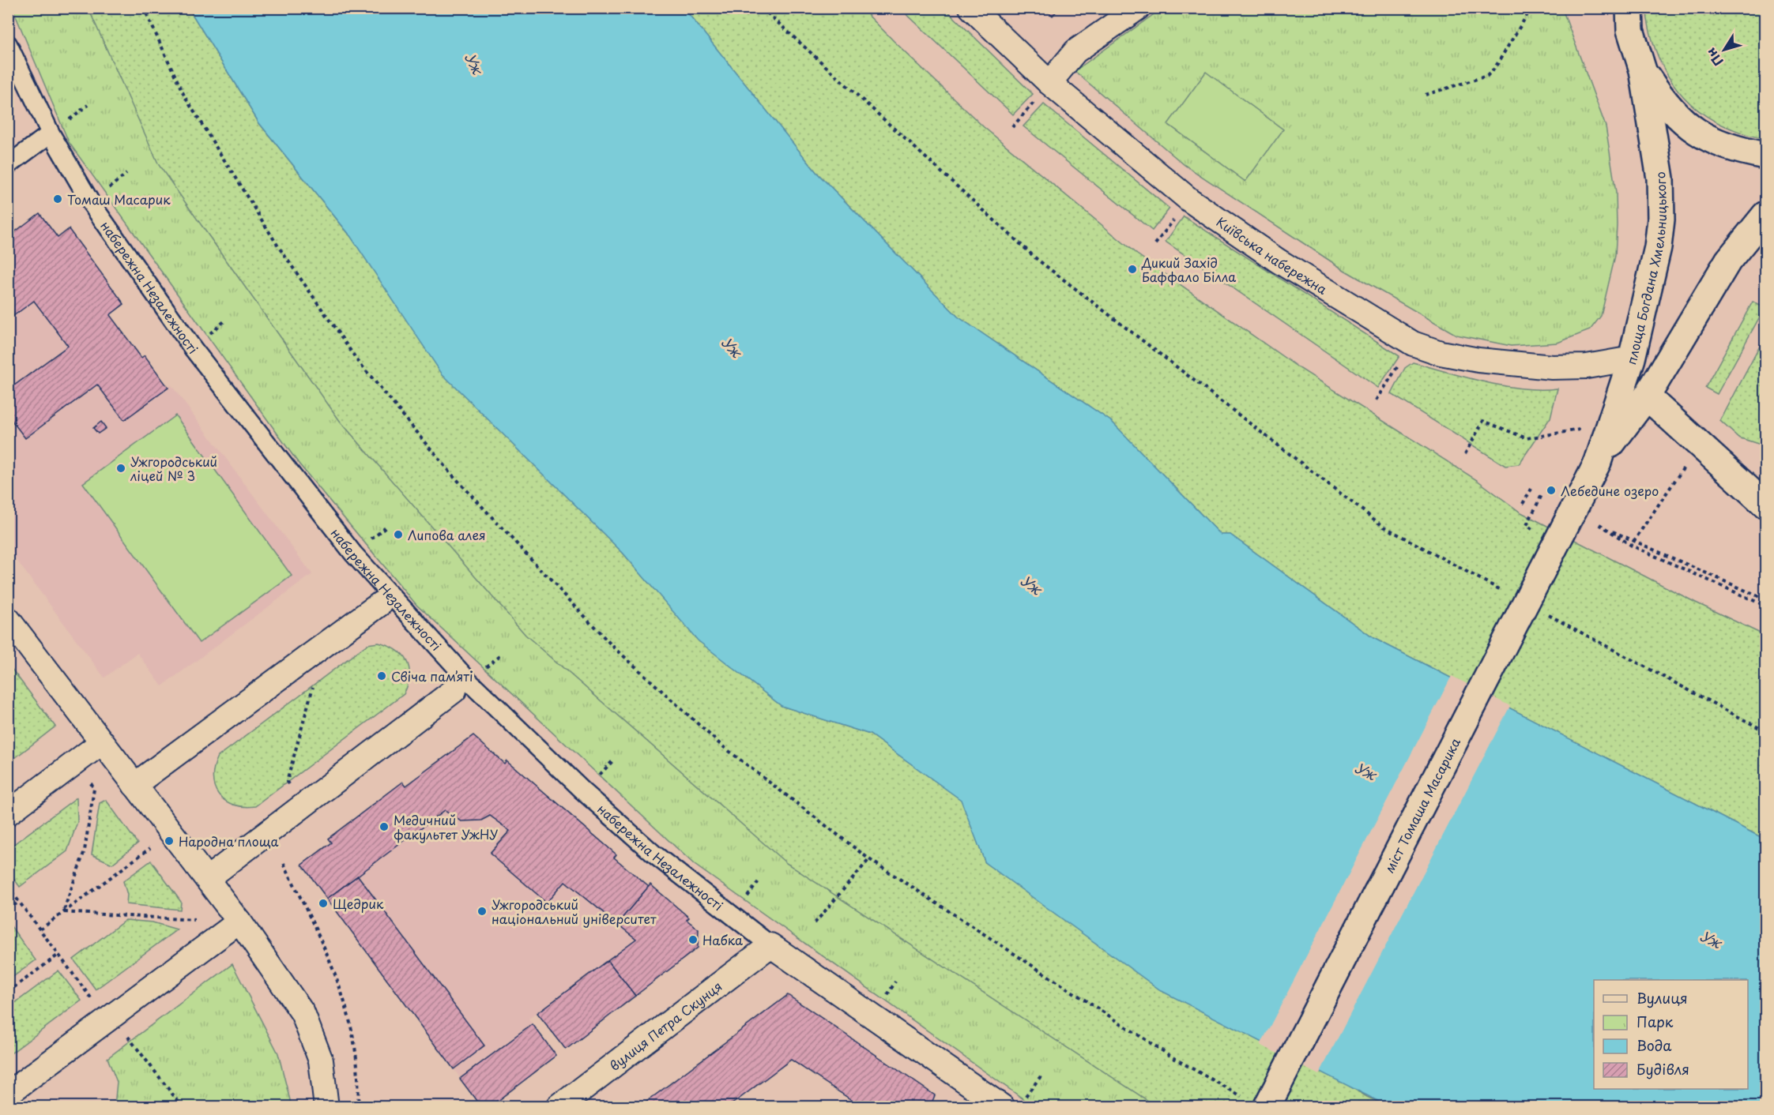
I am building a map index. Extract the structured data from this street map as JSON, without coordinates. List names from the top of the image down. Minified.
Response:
{"streets":{"main road":["площа Богдана Хмельницького","міст Томаша Масарика"],"street":["Київська набережна","набережна Незалежності","вулиця Петра Скунця"]},"crossings":[["Київська набережна","площа Богдана Хмельницького"],["площа Богдана Хмельницького","міст Томаша Масарика"],["набережна Незалежності","вулиця Петра Скунця"]],"water":["Уж"],"places":["Томаш Масарик","Дикий Захід Баффало Білла","Ужгородський ліцей № 3","Лебедине озеро","Липова алея","Свіча памʼяті","Медичний факультет УжНУ","Народна площа","Щедрик","Ужгородський національний університет","Набка"],"legend":["Вулиця","Парк","Вода","Будівля"],"north":"bottom left"}
